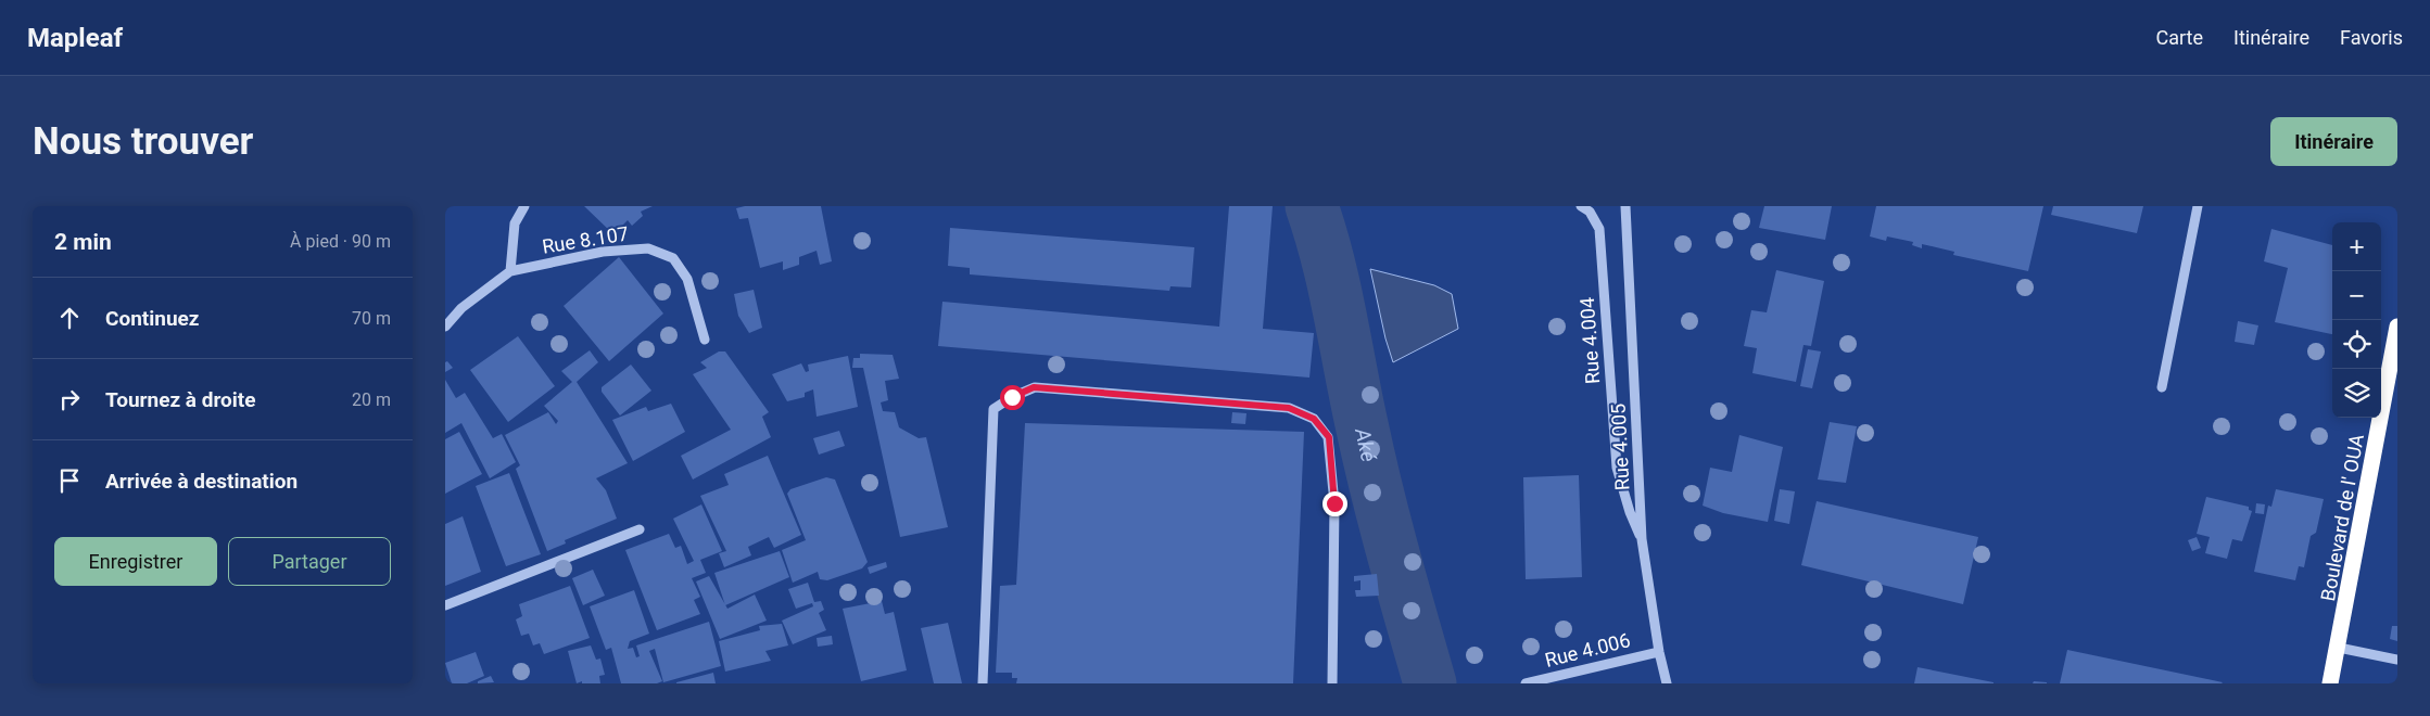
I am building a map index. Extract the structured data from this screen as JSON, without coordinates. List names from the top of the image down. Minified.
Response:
{"streets":{"highway":["Boulevard de l' OUA"],"street":["Rue 8.107","Rue 4.004","Rue 4.005","Rue 4.006"]},"crossings":[["Rue 4.004","Rue 4.005"],["Rue 4.005","Rue 4.006"]],"water":["Aké"],"page":{"header":"Mapleaf","nav":["Carte","Itinéraire","Favoris"],"buttons":["Itinéraire",["Enregistrer","Partager"]],"title":"Nous trouver","heading":["2 min","À pied · 90 m"],"map_buttons":["+","−"],"list":[["Continuez","70 m"],["Tournez à droite","20 m"],"Arrivée à destination"]}}
